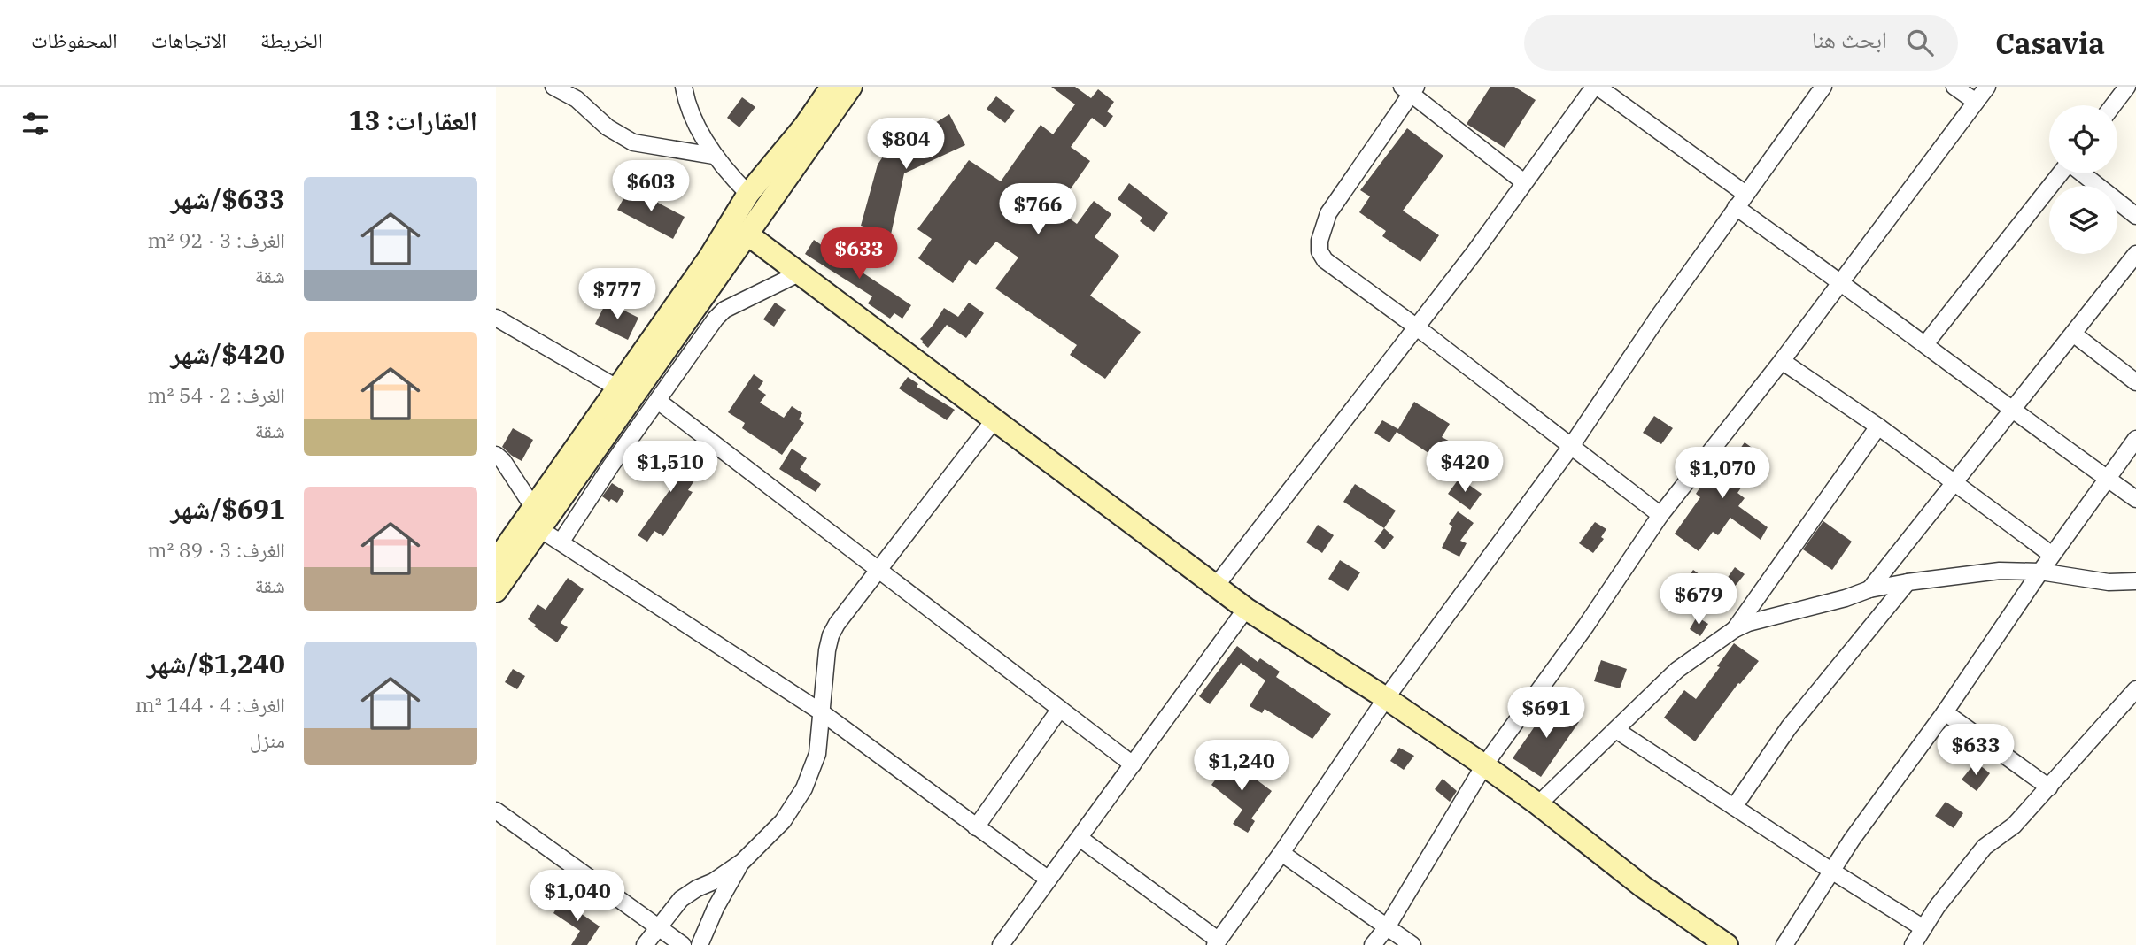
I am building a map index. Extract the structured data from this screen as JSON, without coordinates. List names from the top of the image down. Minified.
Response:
{"page":{"header":"Casavia","search":"ابحث هنا","nav":["الخريطة","الاتجاهات","المحفوظات"],"heading":"العقارات: 13","price":["$804","$603","$766","$633","$777","$1,510","$420","$1,070","$679","$691","$633","$1,240","$1,040"],"list":[{"name":"$633/شهر","note":"الغرف: 3 · 92 m² · شقة"},{"name":"$420/شهر","note":"الغرف: 2 · 54 m² · شقة"},{"name":"$691/شهر","note":"الغرف: 3 · 89 m² · شقة"},{"name":"$1,240/شهر","note":"الغرف: 4 · 144 m² · منزل"}]}}
